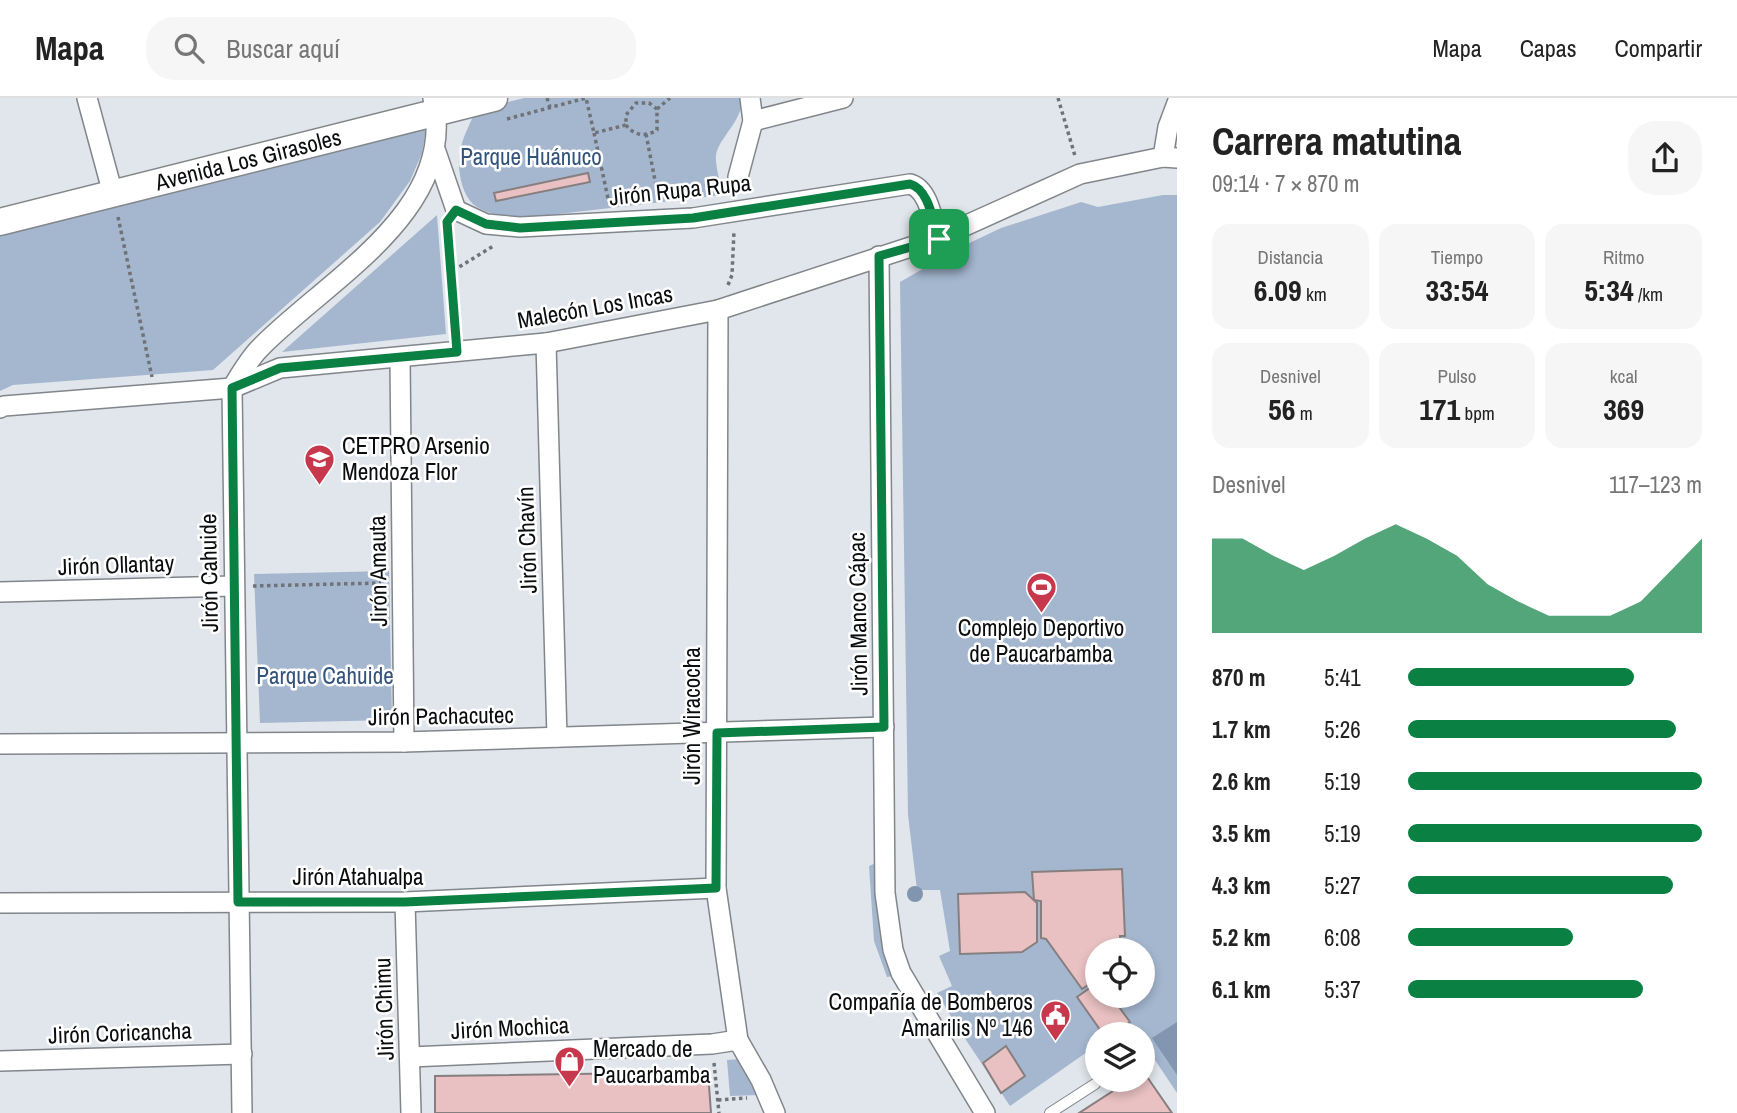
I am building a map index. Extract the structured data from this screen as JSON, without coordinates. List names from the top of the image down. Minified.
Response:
{"streets":{"main road":["Avenida Los Girasoles"],"street":["Jirón Rupa Rupa","Malecón Los Incas","Jirón Chavín","Jirón Ollantay","Jirón Amauta","Jirón Cahuide","Jirón Manco Cápac","Jirón Pachacutec","Jirón Wiracocha","Jirón Atahualpa","Jirón Chimu","Jirón Mochica","Jirón Coricancha"]},"crossings":[["Jirón Rupa Rupa","Malecón Los Incas"],["Malecón Los Incas","Jirón Chavín"],["Malecón Los Incas","Jirón Amauta"],["Malecón Los Incas","Jirón Cahuide"],["Malecón Los Incas","Jirón Manco Cápac"],["Malecón Los Incas","Jirón Wiracocha"],["Jirón Chavín","Jirón Pachacutec"],["Jirón Ollantay","Jirón Cahuide"],["Jirón Amauta","Jirón Pachacutec"],["Jirón Cahuide","Jirón Pachacutec"],["Jirón Cahuide","Jirón Atahualpa"],["Jirón Cahuide","Jirón Coricancha"],["Jirón Manco Cápac","Jirón Pachacutec"],["Jirón Pachacutec","Jirón Wiracocha"],["Jirón Wiracocha","Jirón Atahualpa"],["Jirón Wiracocha","Jirón Mochica"],["Jirón Atahualpa","Jirón Chimu"],["Jirón Chimu","Jirón Mochica"]],"parks":["Parque Huánuco","Parque Cahuide"],"places":{"school or university":["CETPRO Arsenio Mendoza Flor"],"sports":["Complejo Deportivo de Paucarbamba"],"public building":["Compañía de Bomberos Amarilis Nº 146"],"shop":["Mercado de Paucarbamba"]},"page":{"header":"Mapa","search":"Buscar aquí","nav":["Mapa","Capas","Compartir"],"heading":["Carrera matutina","09:14 · 7 × 870 m"],"stats":[["Distancia","6.09 km"],["Tiempo","33:54"],["Ritmo","5:34 /km"],["Desnivel","56 m"],["Pulso","171 bpm"],["kcal","369"]],"chart":["Desnivel","117–123 m"],"list":[{"name":"870 m","note":"5:41"},{"name":"1.7 km","note":"5:26"},{"name":"2.6 km","note":"5:19"},{"name":"3.5 km","note":"5:19"},{"name":"4.3 km","note":"5:27"},{"name":"5.2 km","note":"6:08"},{"name":"6.1 km","note":"5:37"}]}}
